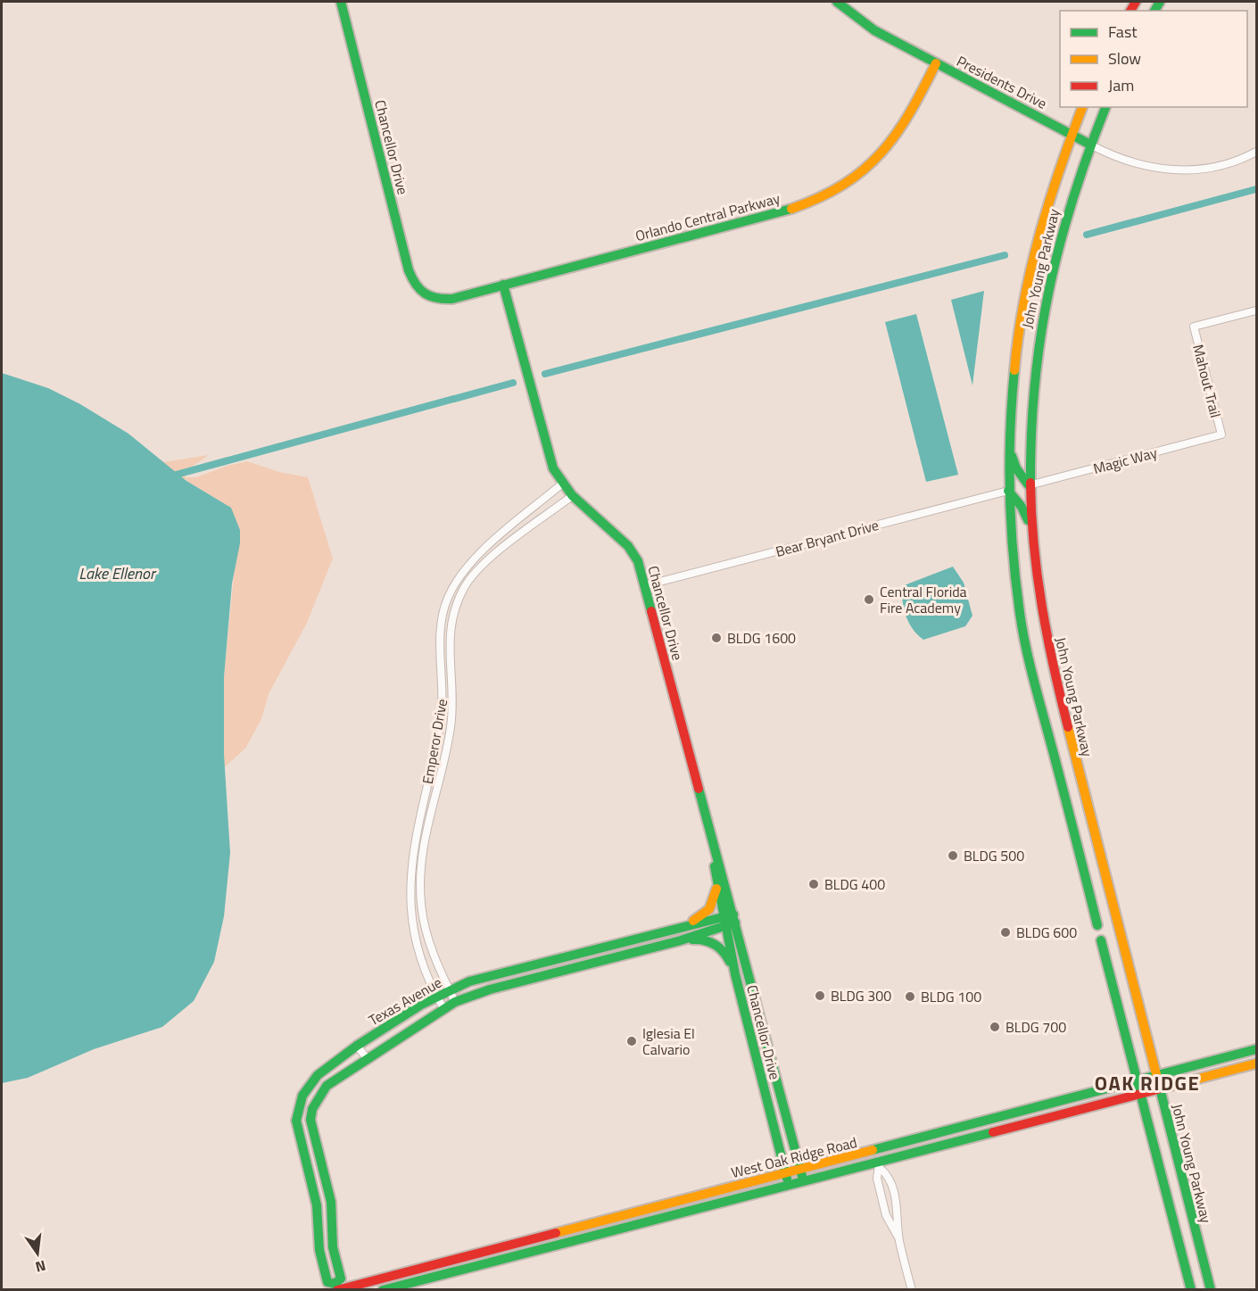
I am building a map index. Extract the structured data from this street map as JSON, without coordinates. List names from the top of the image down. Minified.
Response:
{"streets":{"main road":["Presidents Drive","Chancellor Drive","Orlando Central Parkway","John Young Parkway","Texas Avenue","West Oak Ridge Road"],"street":["Mahout Trail","Magic Way","Bear Bryant Drive","Emperor Drive"]},"crossings":[["Presidents Drive","Orlando Central Parkway"],["Presidents Drive","John Young Parkway"],["Chancellor Drive","Orlando Central Parkway"],["Chancellor Drive","Bear Bryant Drive"],["Chancellor Drive","Emperor Drive"],["Chancellor Drive","Texas Avenue"],["Chancellor Drive","West Oak Ridge Road"],["John Young Parkway","Magic Way"],["John Young Parkway","Bear Bryant Drive"],["John Young Parkway","West Oak Ridge Road"],["Mahout Trail","Magic Way"],["Emperor Drive","Texas Avenue"],["Texas Avenue","West Oak Ridge Road"]],"districts":["OAK RIDGE"],"water":["Lake Ellenor"],"places":["Central Florida Fire Academy","BLDG 1600","BLDG 500","BLDG 400","BLDG 600","BLDG 300","BLDG 100","BLDG 700","Iglesia El Calvario"],"legend":["Fast","Slow","Jam"],"north":"bottom"}
